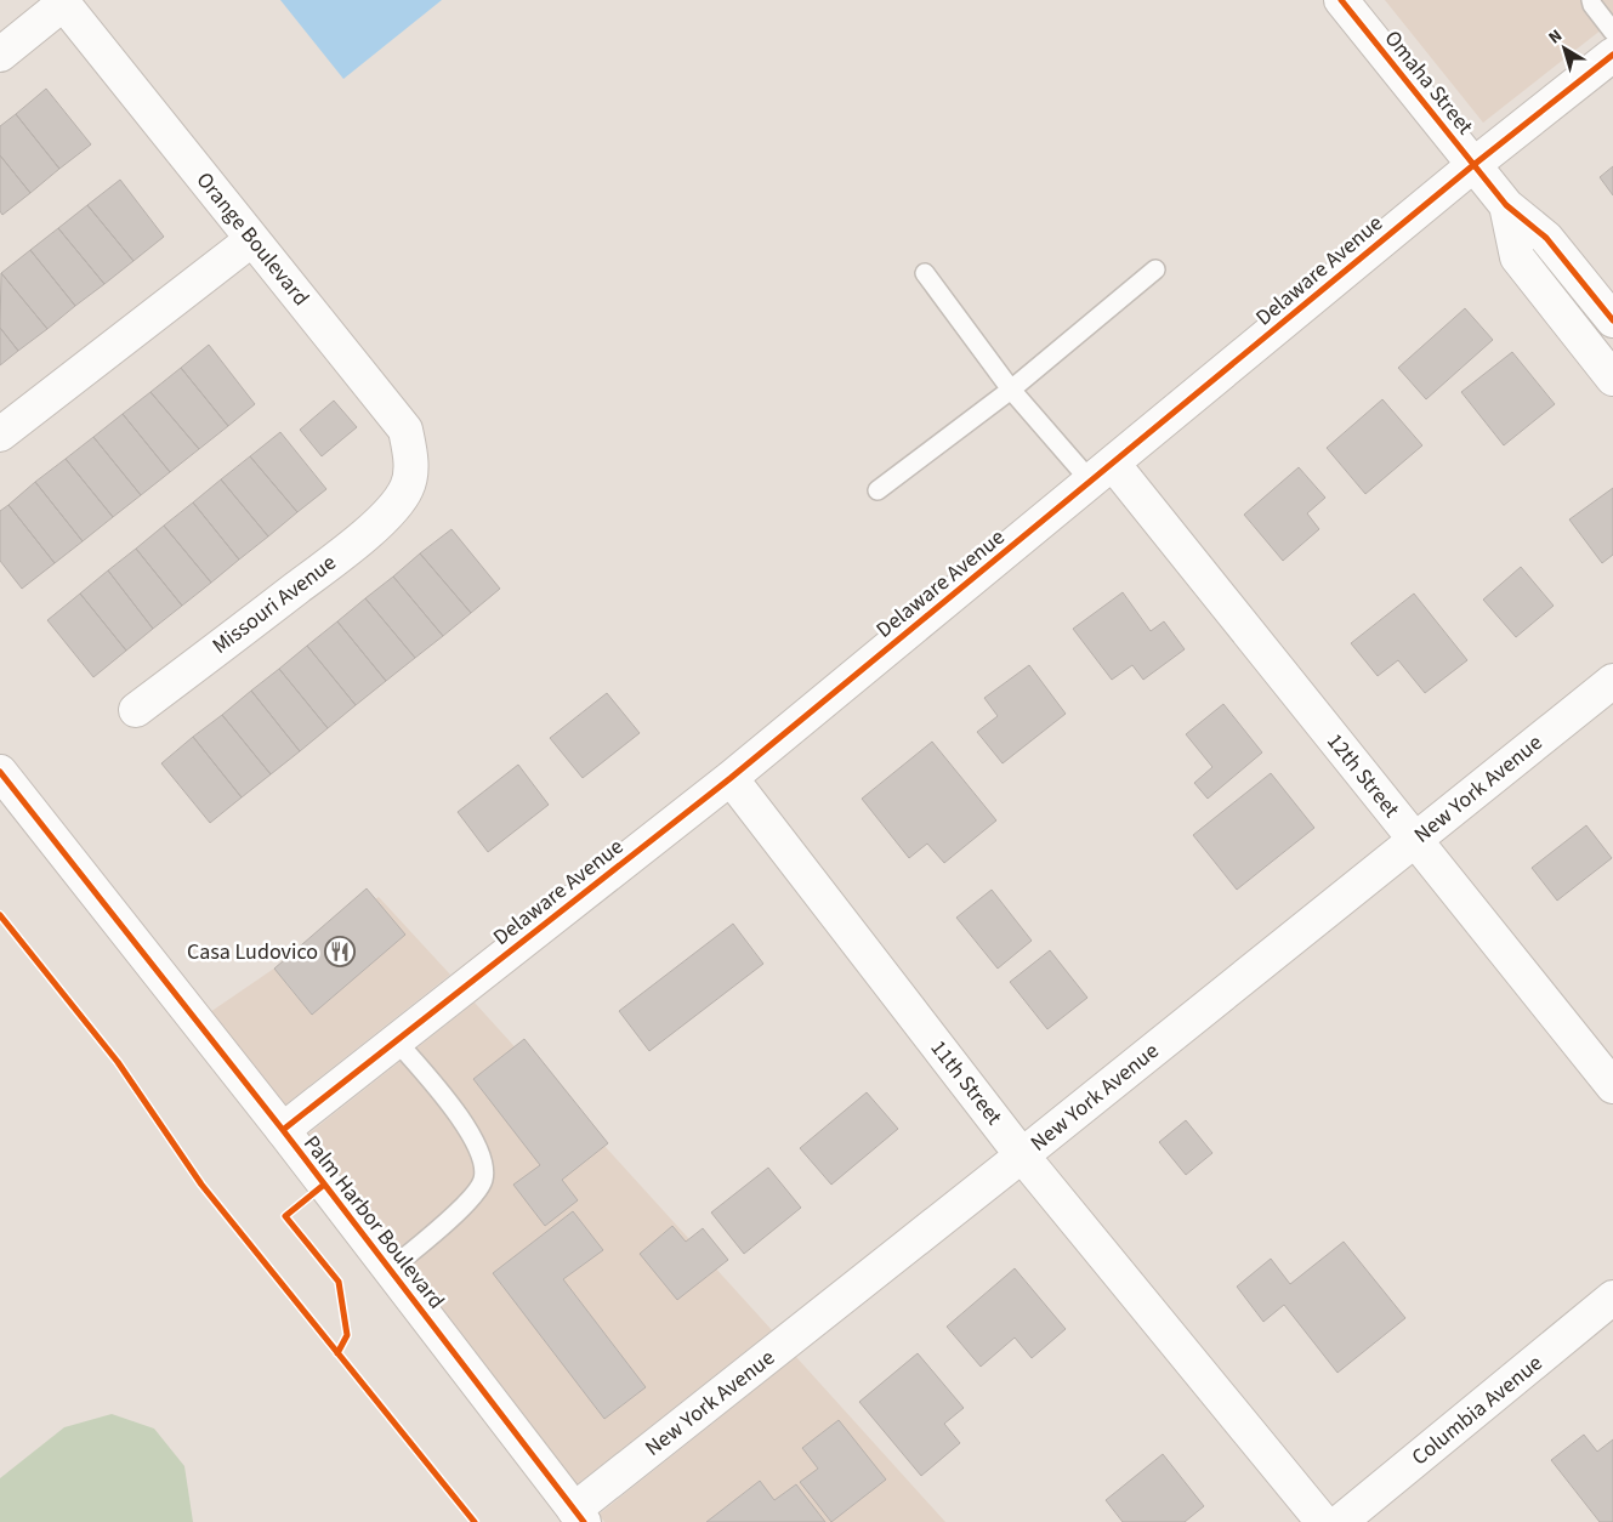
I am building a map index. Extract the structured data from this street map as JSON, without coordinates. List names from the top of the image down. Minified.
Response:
{"streets":{"street":["Omaha Street","Orange Boulevard","Delaware Avenue","Missouri Avenue","12th Street","New York Avenue","11th Street","Palm Harbor Boulevard","Columbia Avenue"]},"crossings":[["Omaha Street","Delaware Avenue"],["Orange Boulevard","Missouri Avenue"],["Delaware Avenue","12th Street"],["Delaware Avenue","11th Street"],["Delaware Avenue","Palm Harbor Boulevard"],["12th Street","New York Avenue"],["New York Avenue","11th Street"],["New York Avenue","Palm Harbor Boulevard"]],"places":{"restaurant":["Casa Ludovico"]},"north":"top left"}
